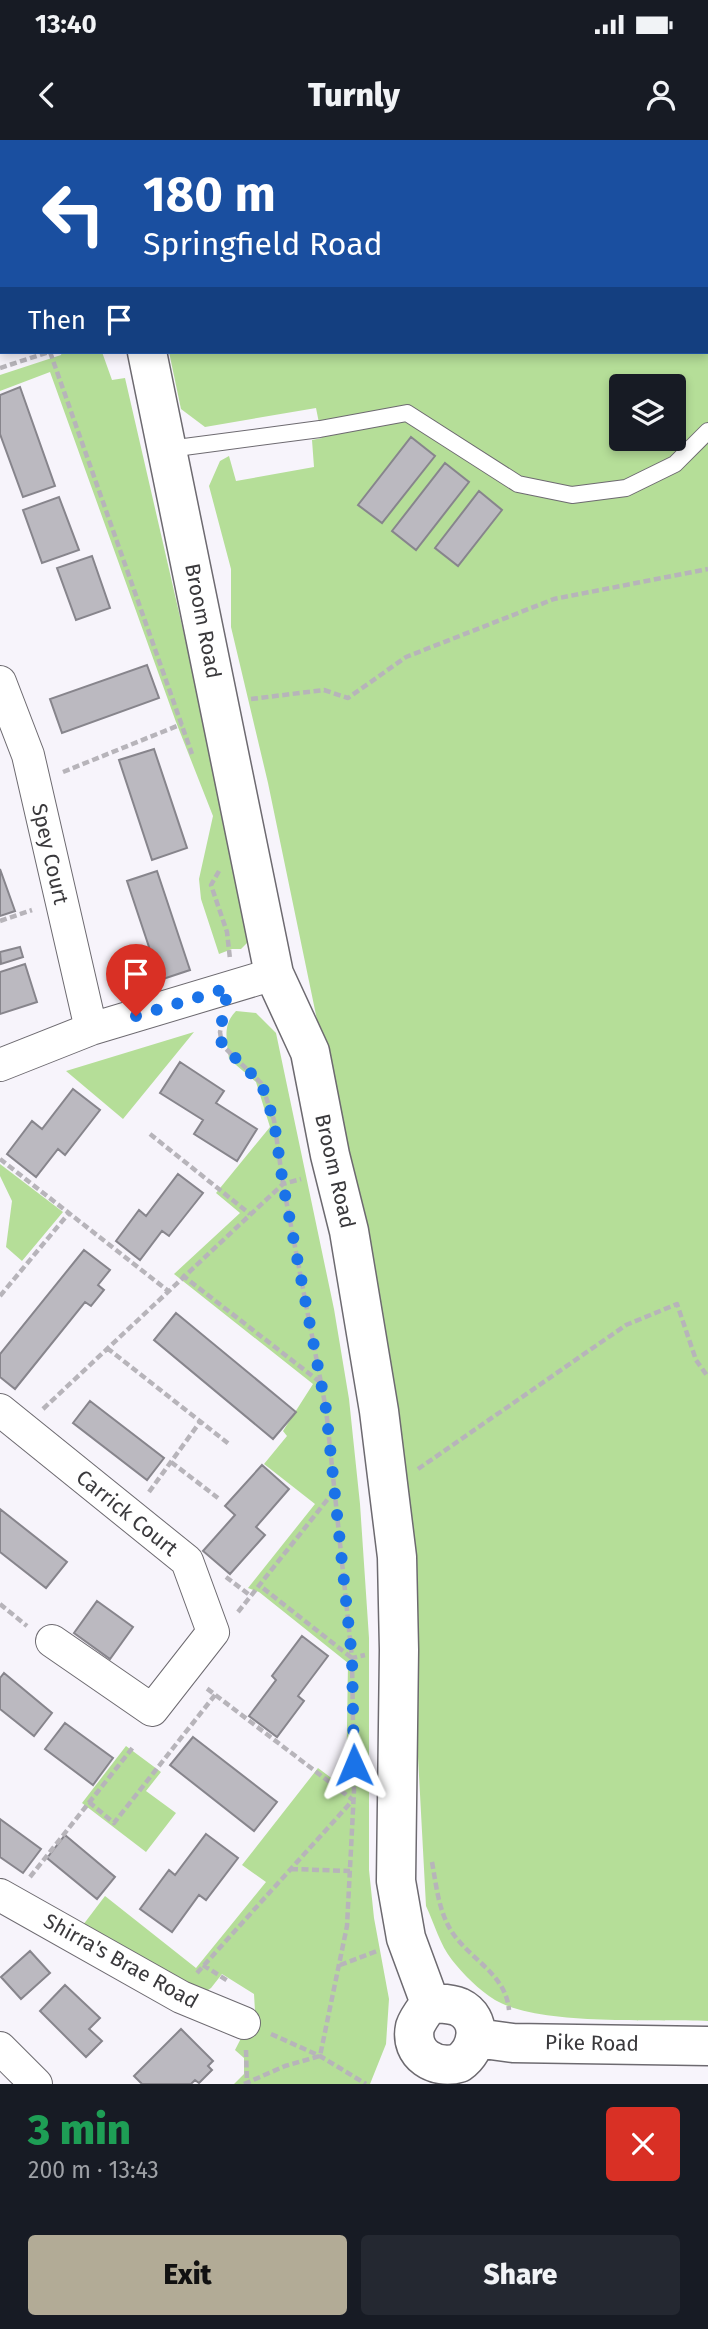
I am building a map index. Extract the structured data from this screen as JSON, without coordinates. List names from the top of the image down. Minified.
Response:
{"streets":{"street":["Broom Road","Spey Court","Carrick Court","Shirra's Brae Road","Pike Road"]},"crossings":[["Broom Road","Pike Road"]],"page":{"status":"13:40","header":"Turnly","turn":["180 m","Springfield Road"],"then":"Then","heading":["3 min","200 m · 13:43"],"buttons":["Exit","Share"]}}
